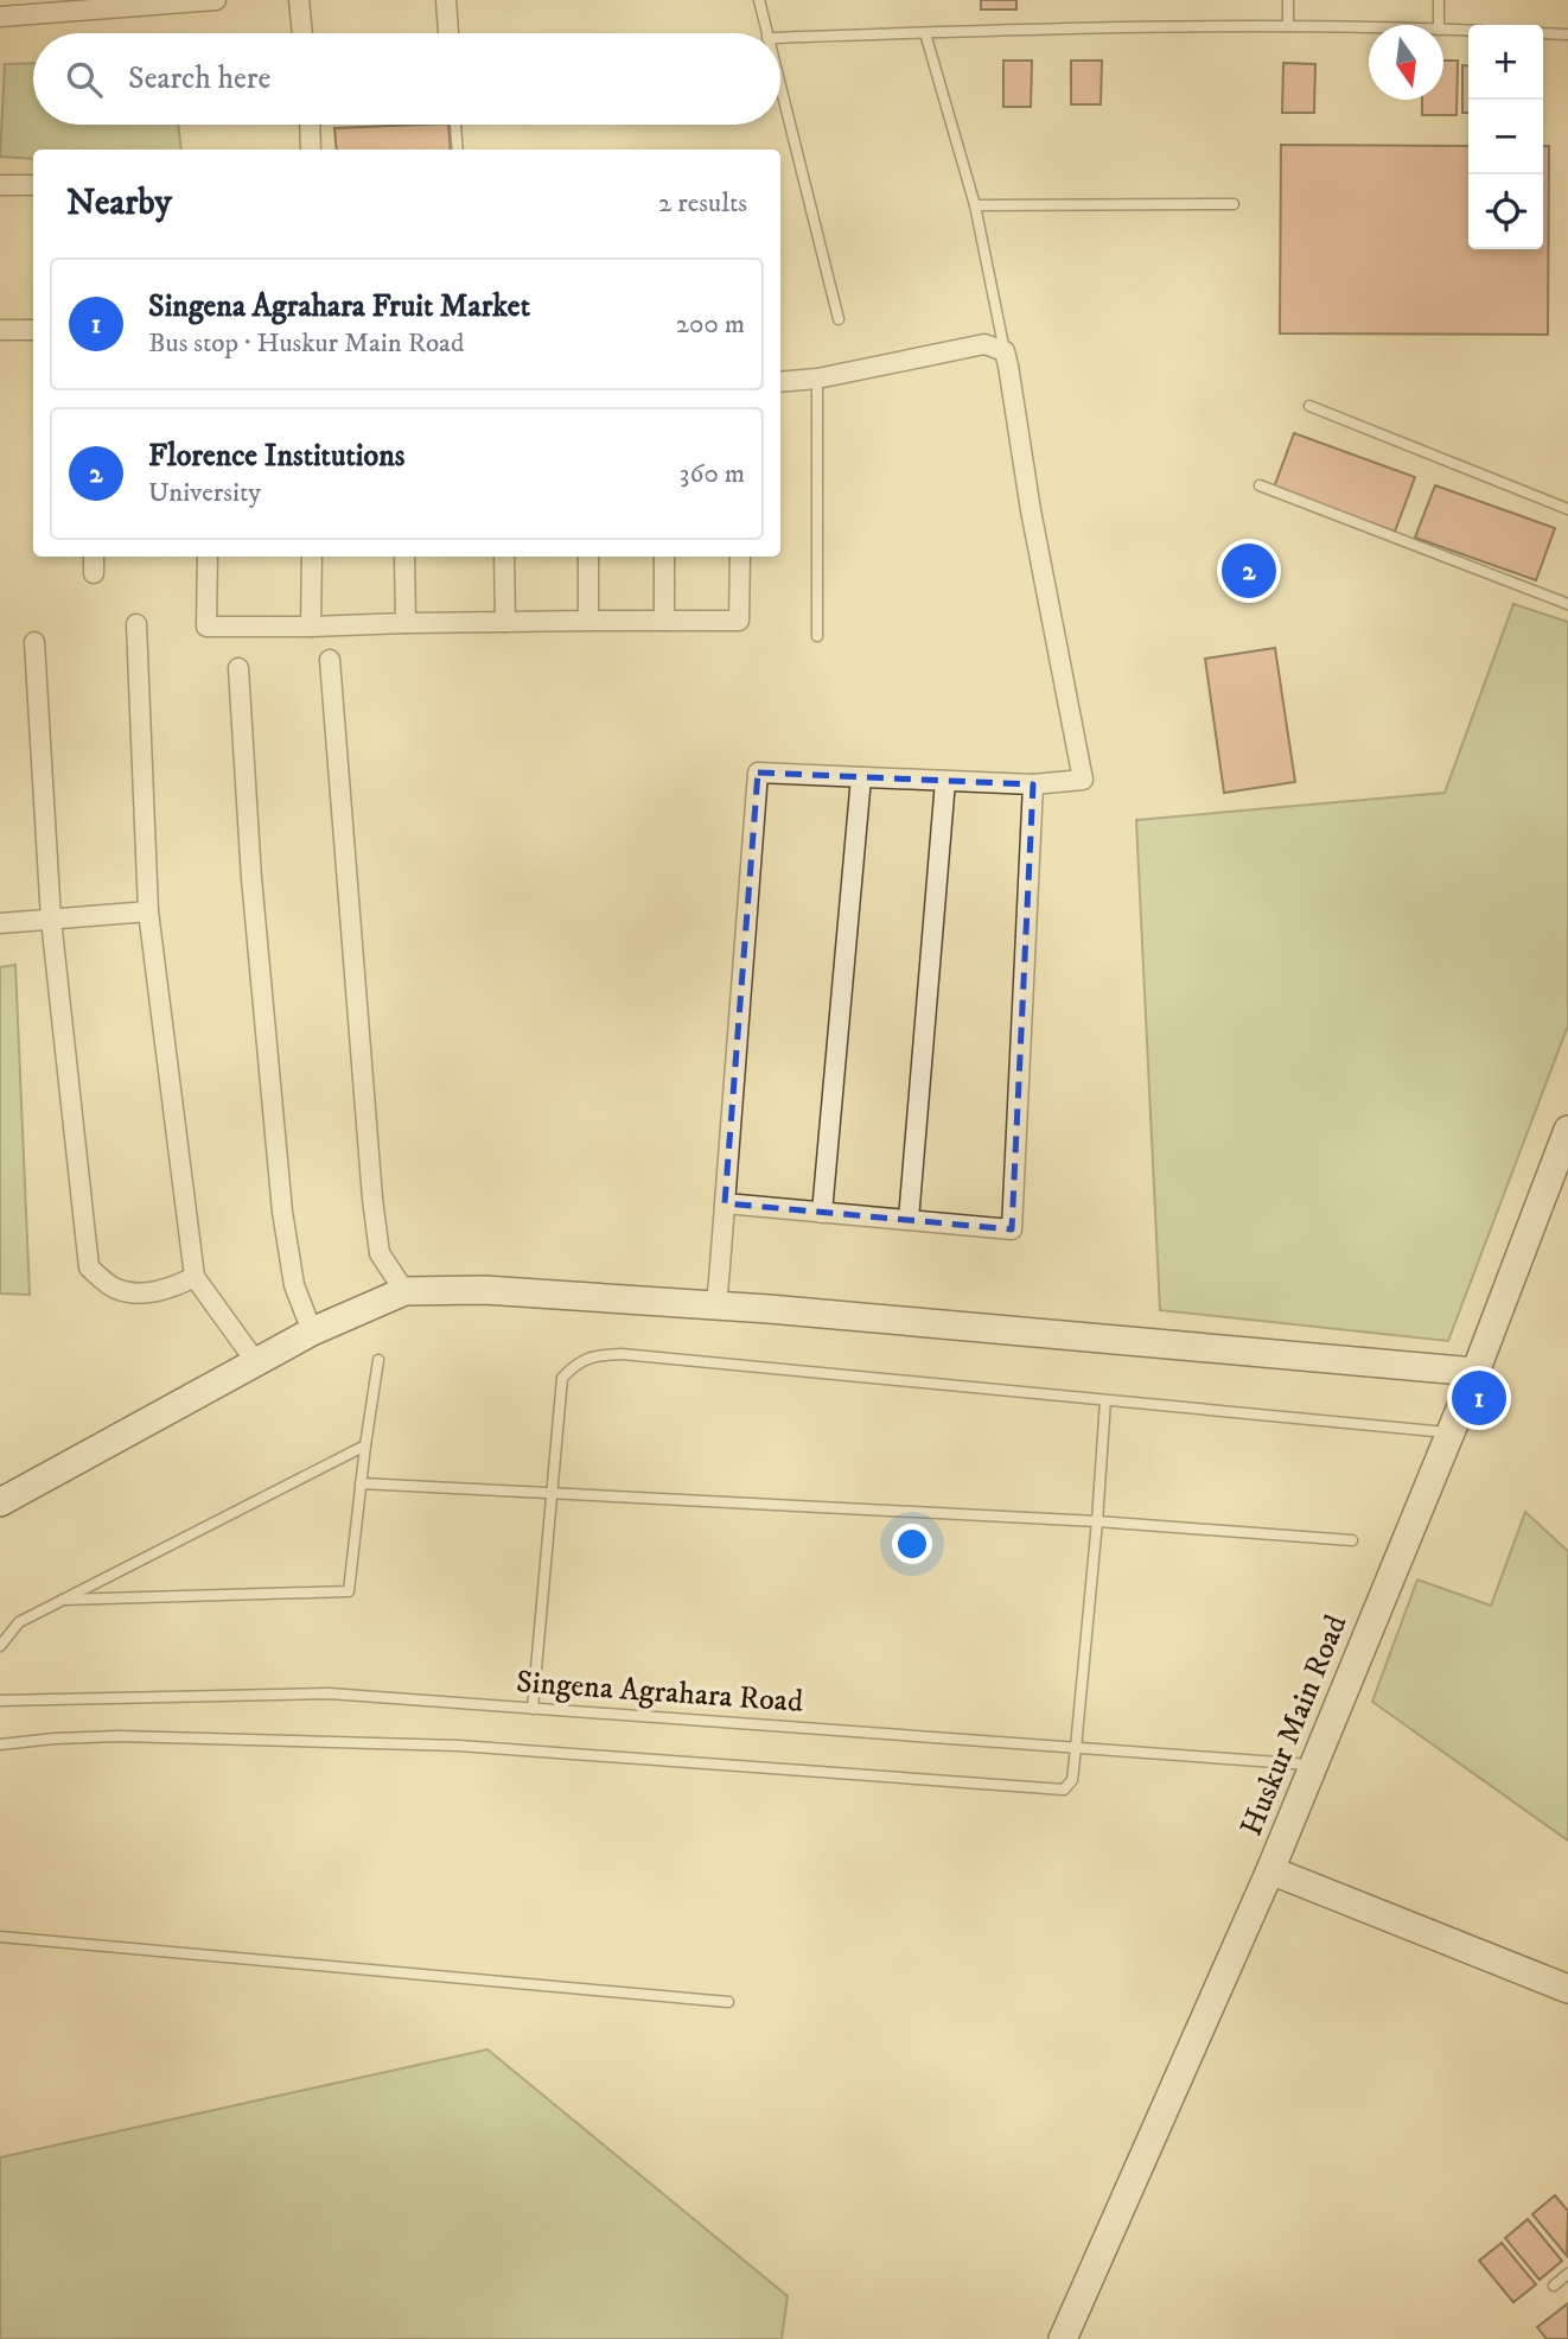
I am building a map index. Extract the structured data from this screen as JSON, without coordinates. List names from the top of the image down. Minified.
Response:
{"streets":{"street":["Huskur Main Road"],"lane":["Singena Agrahara Road"]},"crossings":[["Singena Agrahara Road","Huskur Main Road"]],"north":"bottom","page":{"map_buttons":["+","−"],"search":"Search here","heading":["Nearby","2 results"],"list":[{"mark":"1","name":"Singena Agrahara Fruit Market","note":"Bus stop · Huskur Main Road","value":"200 m"},{"mark":"2","name":"Florence Institutions","note":"University","value":"360 m"}],"pins":["2","1"]}}
